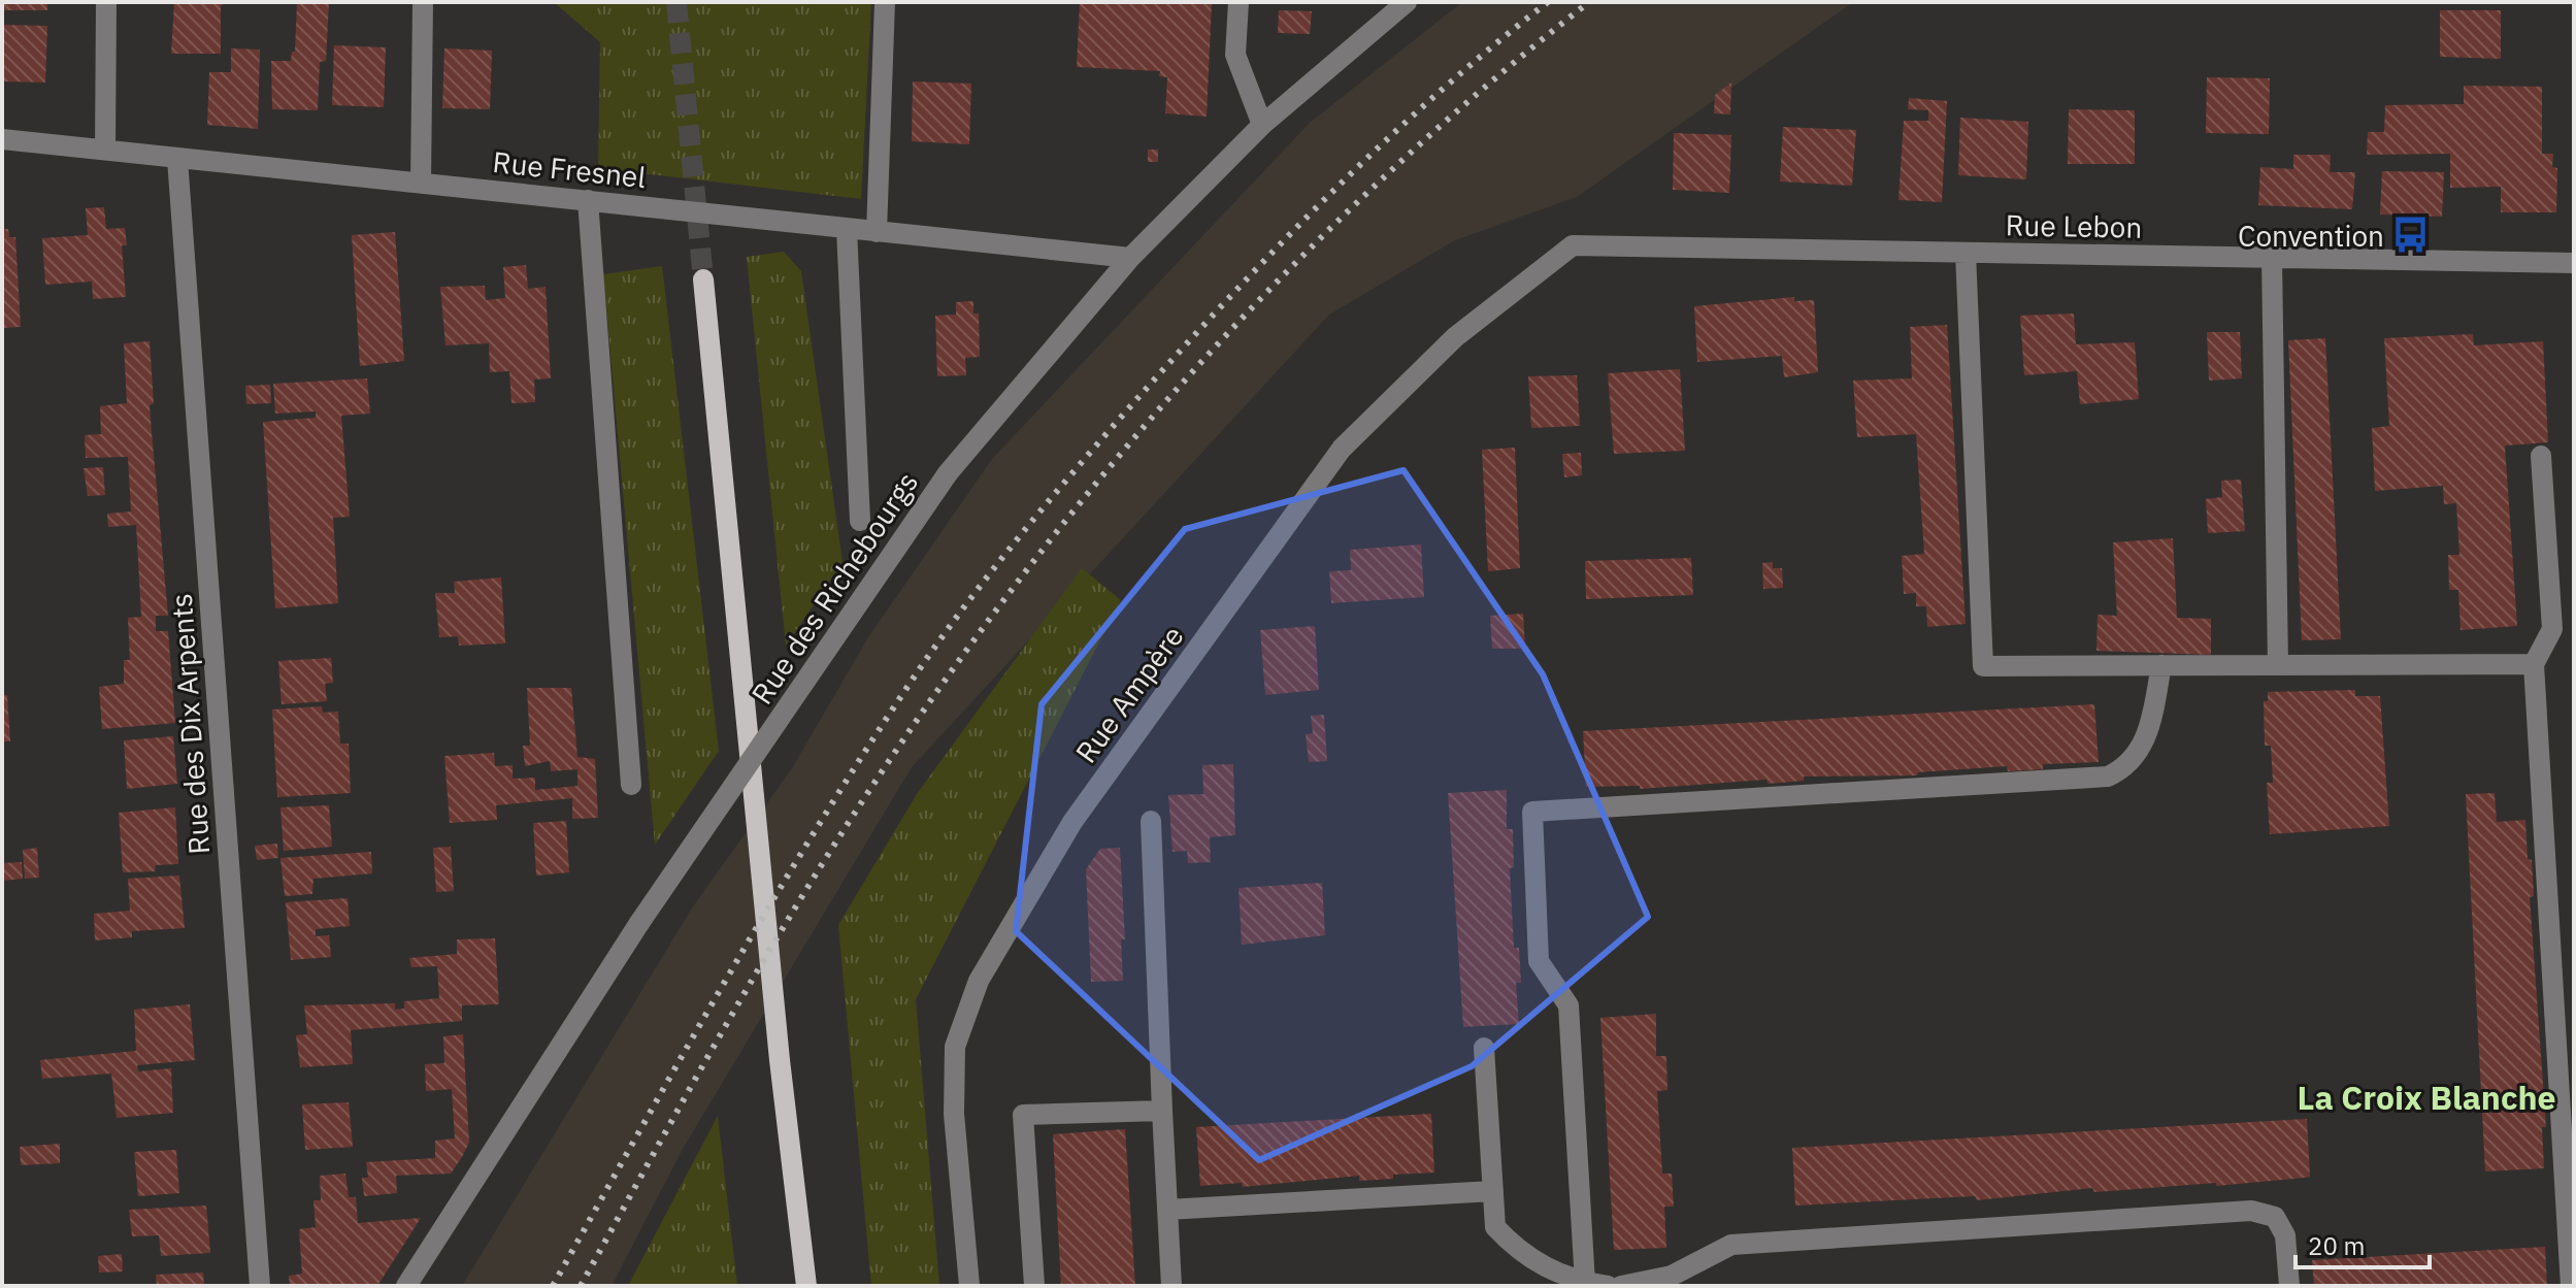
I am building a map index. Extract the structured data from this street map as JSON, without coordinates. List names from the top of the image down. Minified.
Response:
{"streets":{"street":["Rue Fresnel","Rue Lebon","Rue des Richebourgs","Rue Ampère","Rue des Dix Arpents"]},"crossings":[["Rue Fresnel","Rue des Richebourgs"],["Rue Fresnel","Rue des Dix Arpents"],["Rue Lebon","Rue Ampère"]],"districts":["La Croix Blanche"],"places":{"bus stop":["Convention"]},"scale_bar":"20 m"}
